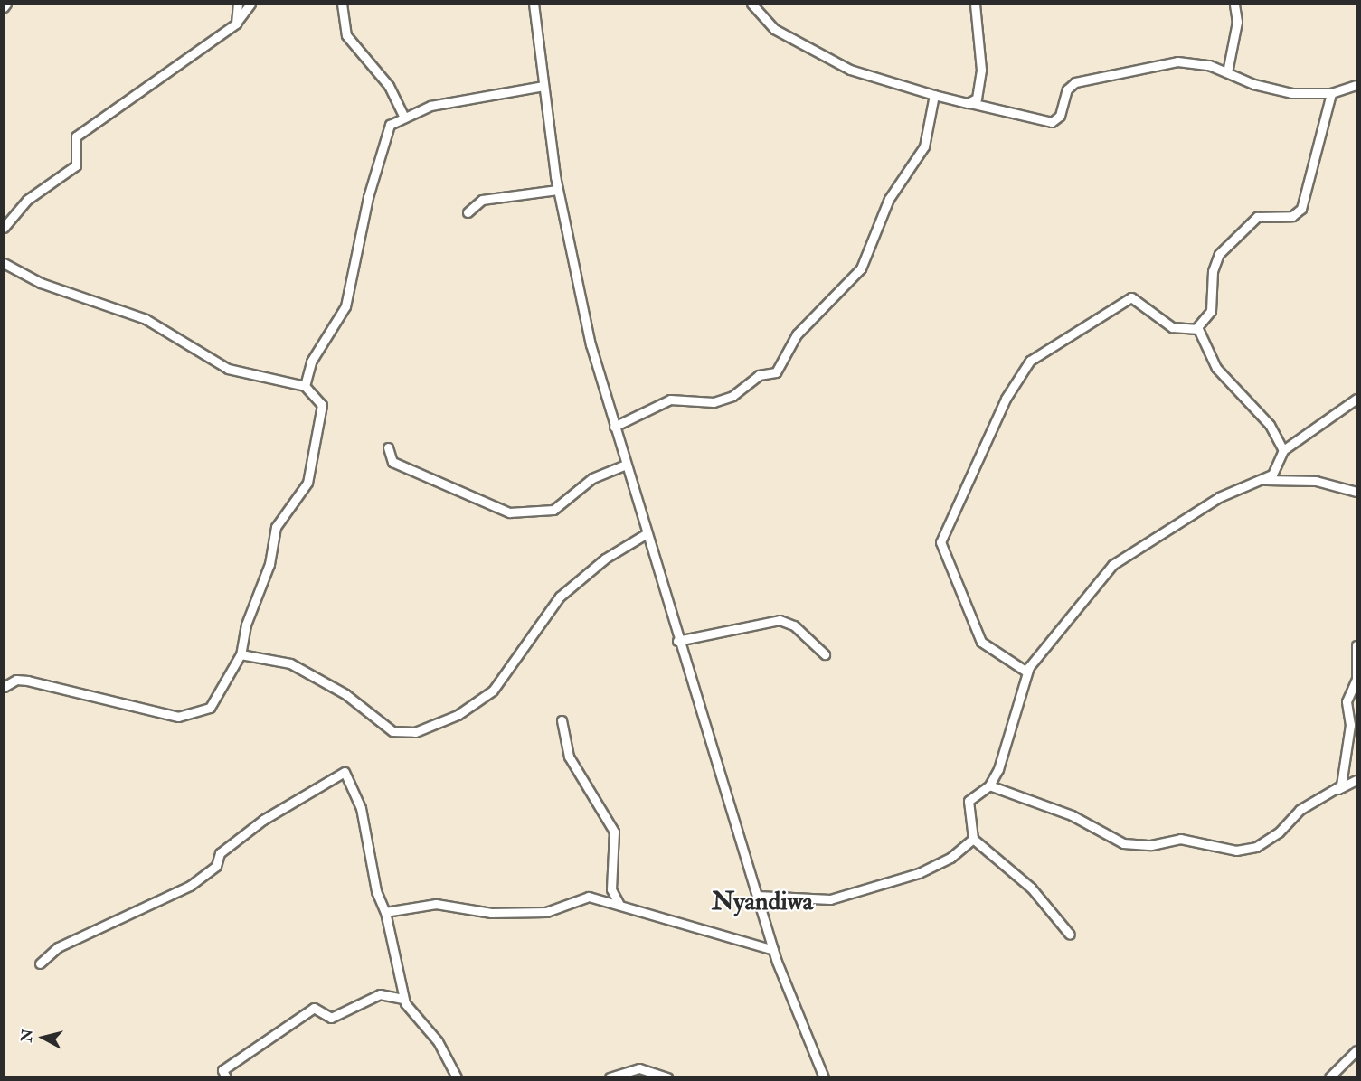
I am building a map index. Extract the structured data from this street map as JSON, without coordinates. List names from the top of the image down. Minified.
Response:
{"districts":["Nyandiwa"],"north":"left"}
